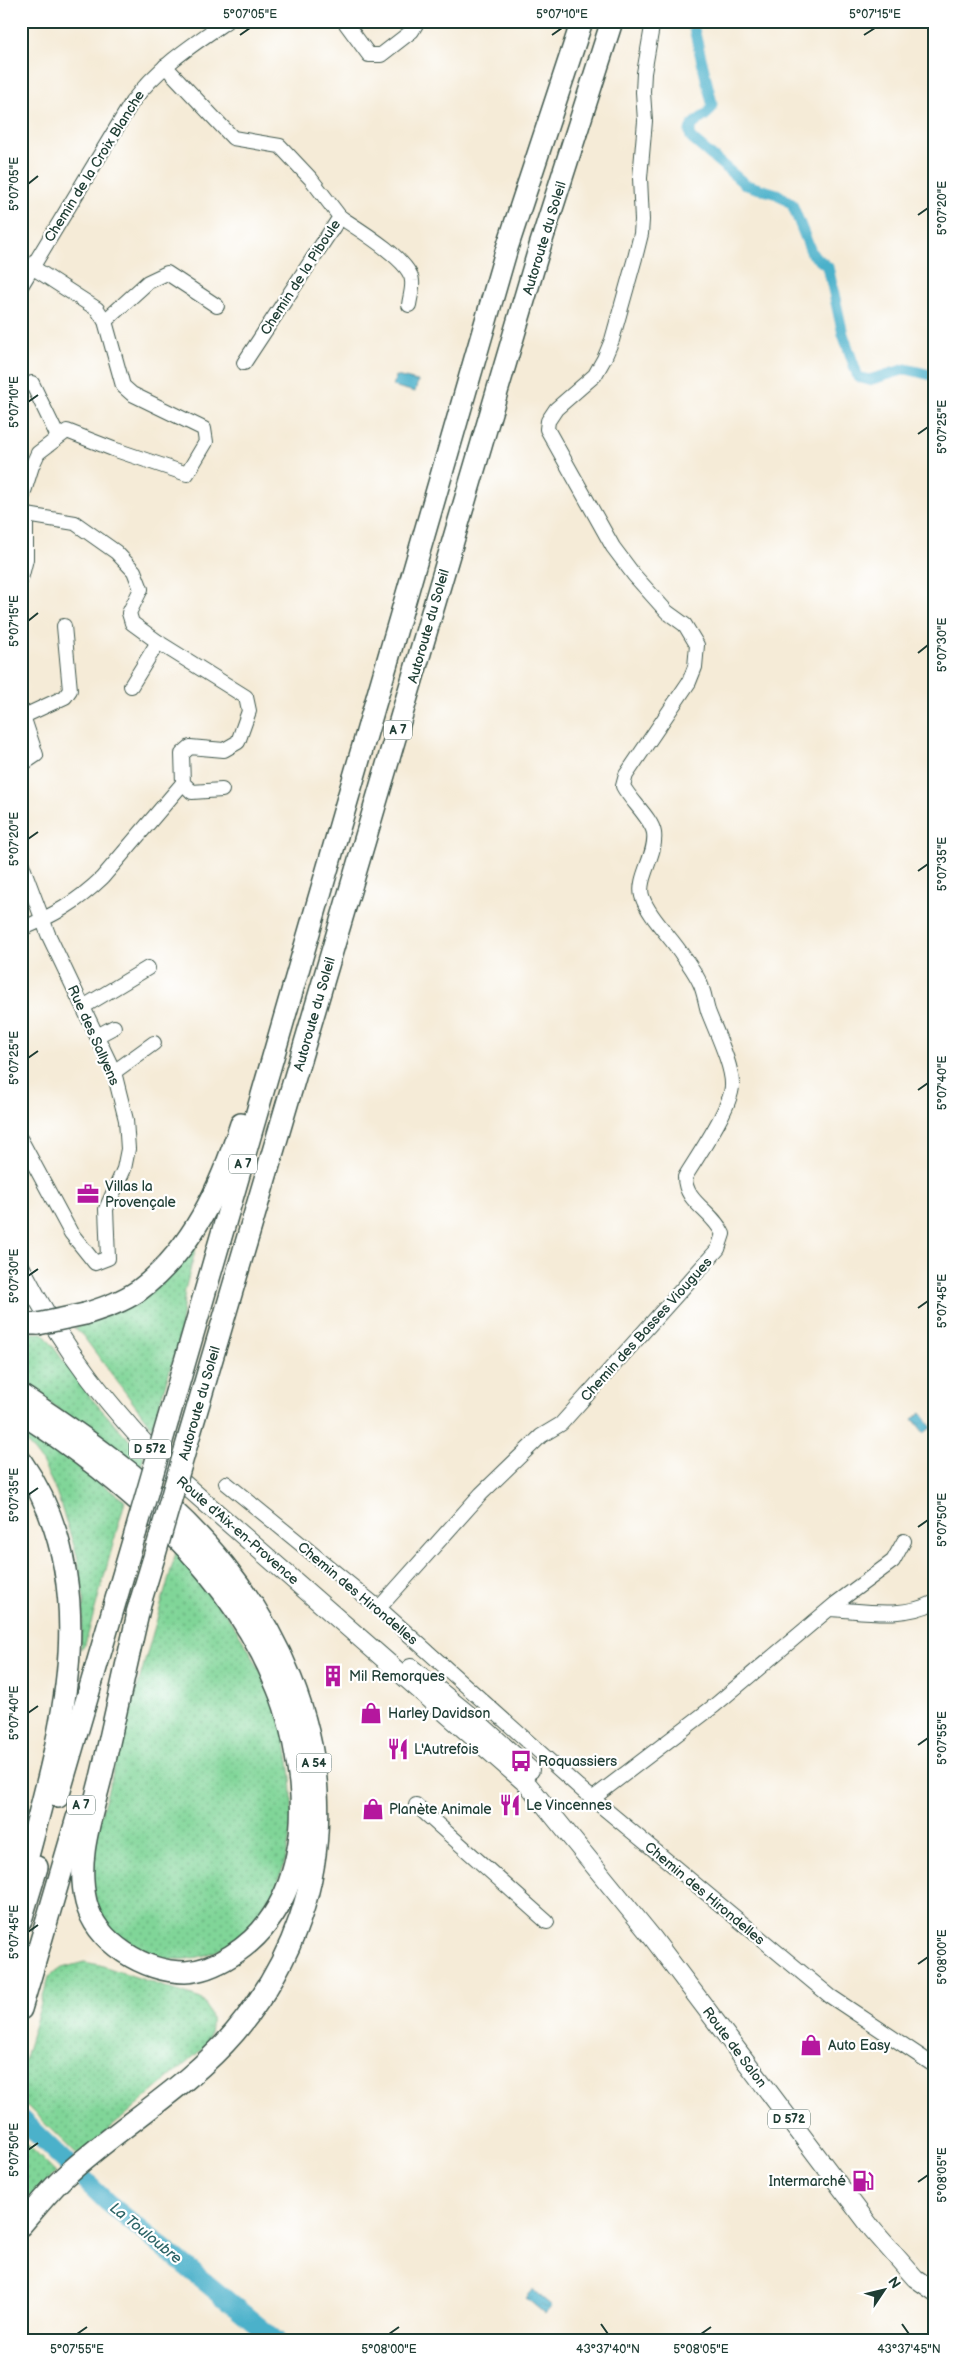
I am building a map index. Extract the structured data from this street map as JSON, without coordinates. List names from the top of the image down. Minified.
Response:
{"streets":{"highway":["Autoroute du Soleil","A 7","A 54"],"main road":["D 572","Route d'Aix-en-Provence","Route de Salon"],"street":["Chemin de la Croix Blanche","Chemin de la Piboule","Rue des Sallyens","Chemin des Basses Viougues","Chemin des Hirondelles"]},"crossings":[["Chemin de la Croix Blanche","Chemin de la Piboule"],["Autoroute du Soleil","A 54"],["Chemin des Basses Viougues","Chemin des Hirondelles"],["Route d'Aix-en-Provence","Route de Salon"]],"water":["La Touloubre"],"places":{"office":["Villas la Provençale"],"building":["Mil Remorques"],"shop":["Harley Davidson","Planète Animale","Auto Easy"],"restaurant":["L'Autrefois","Le Vincennes"],"bus stop":["Roquassiers"],"fuel station":["Intermarché"]},"north":"top right","coordinates":["5°07'05\"E","5°07'10\"E","5°07'15\"E","5°07'20\"E","5°07'25\"E","5°07'30\"E","5°07'35\"E","5°07'40\"E","5°07'45\"E","5°07'50\"E","5°07'55\"E","5°08'00\"E","5°08'05\"E","43°37'40\"N","43°37'45\"N"]}
